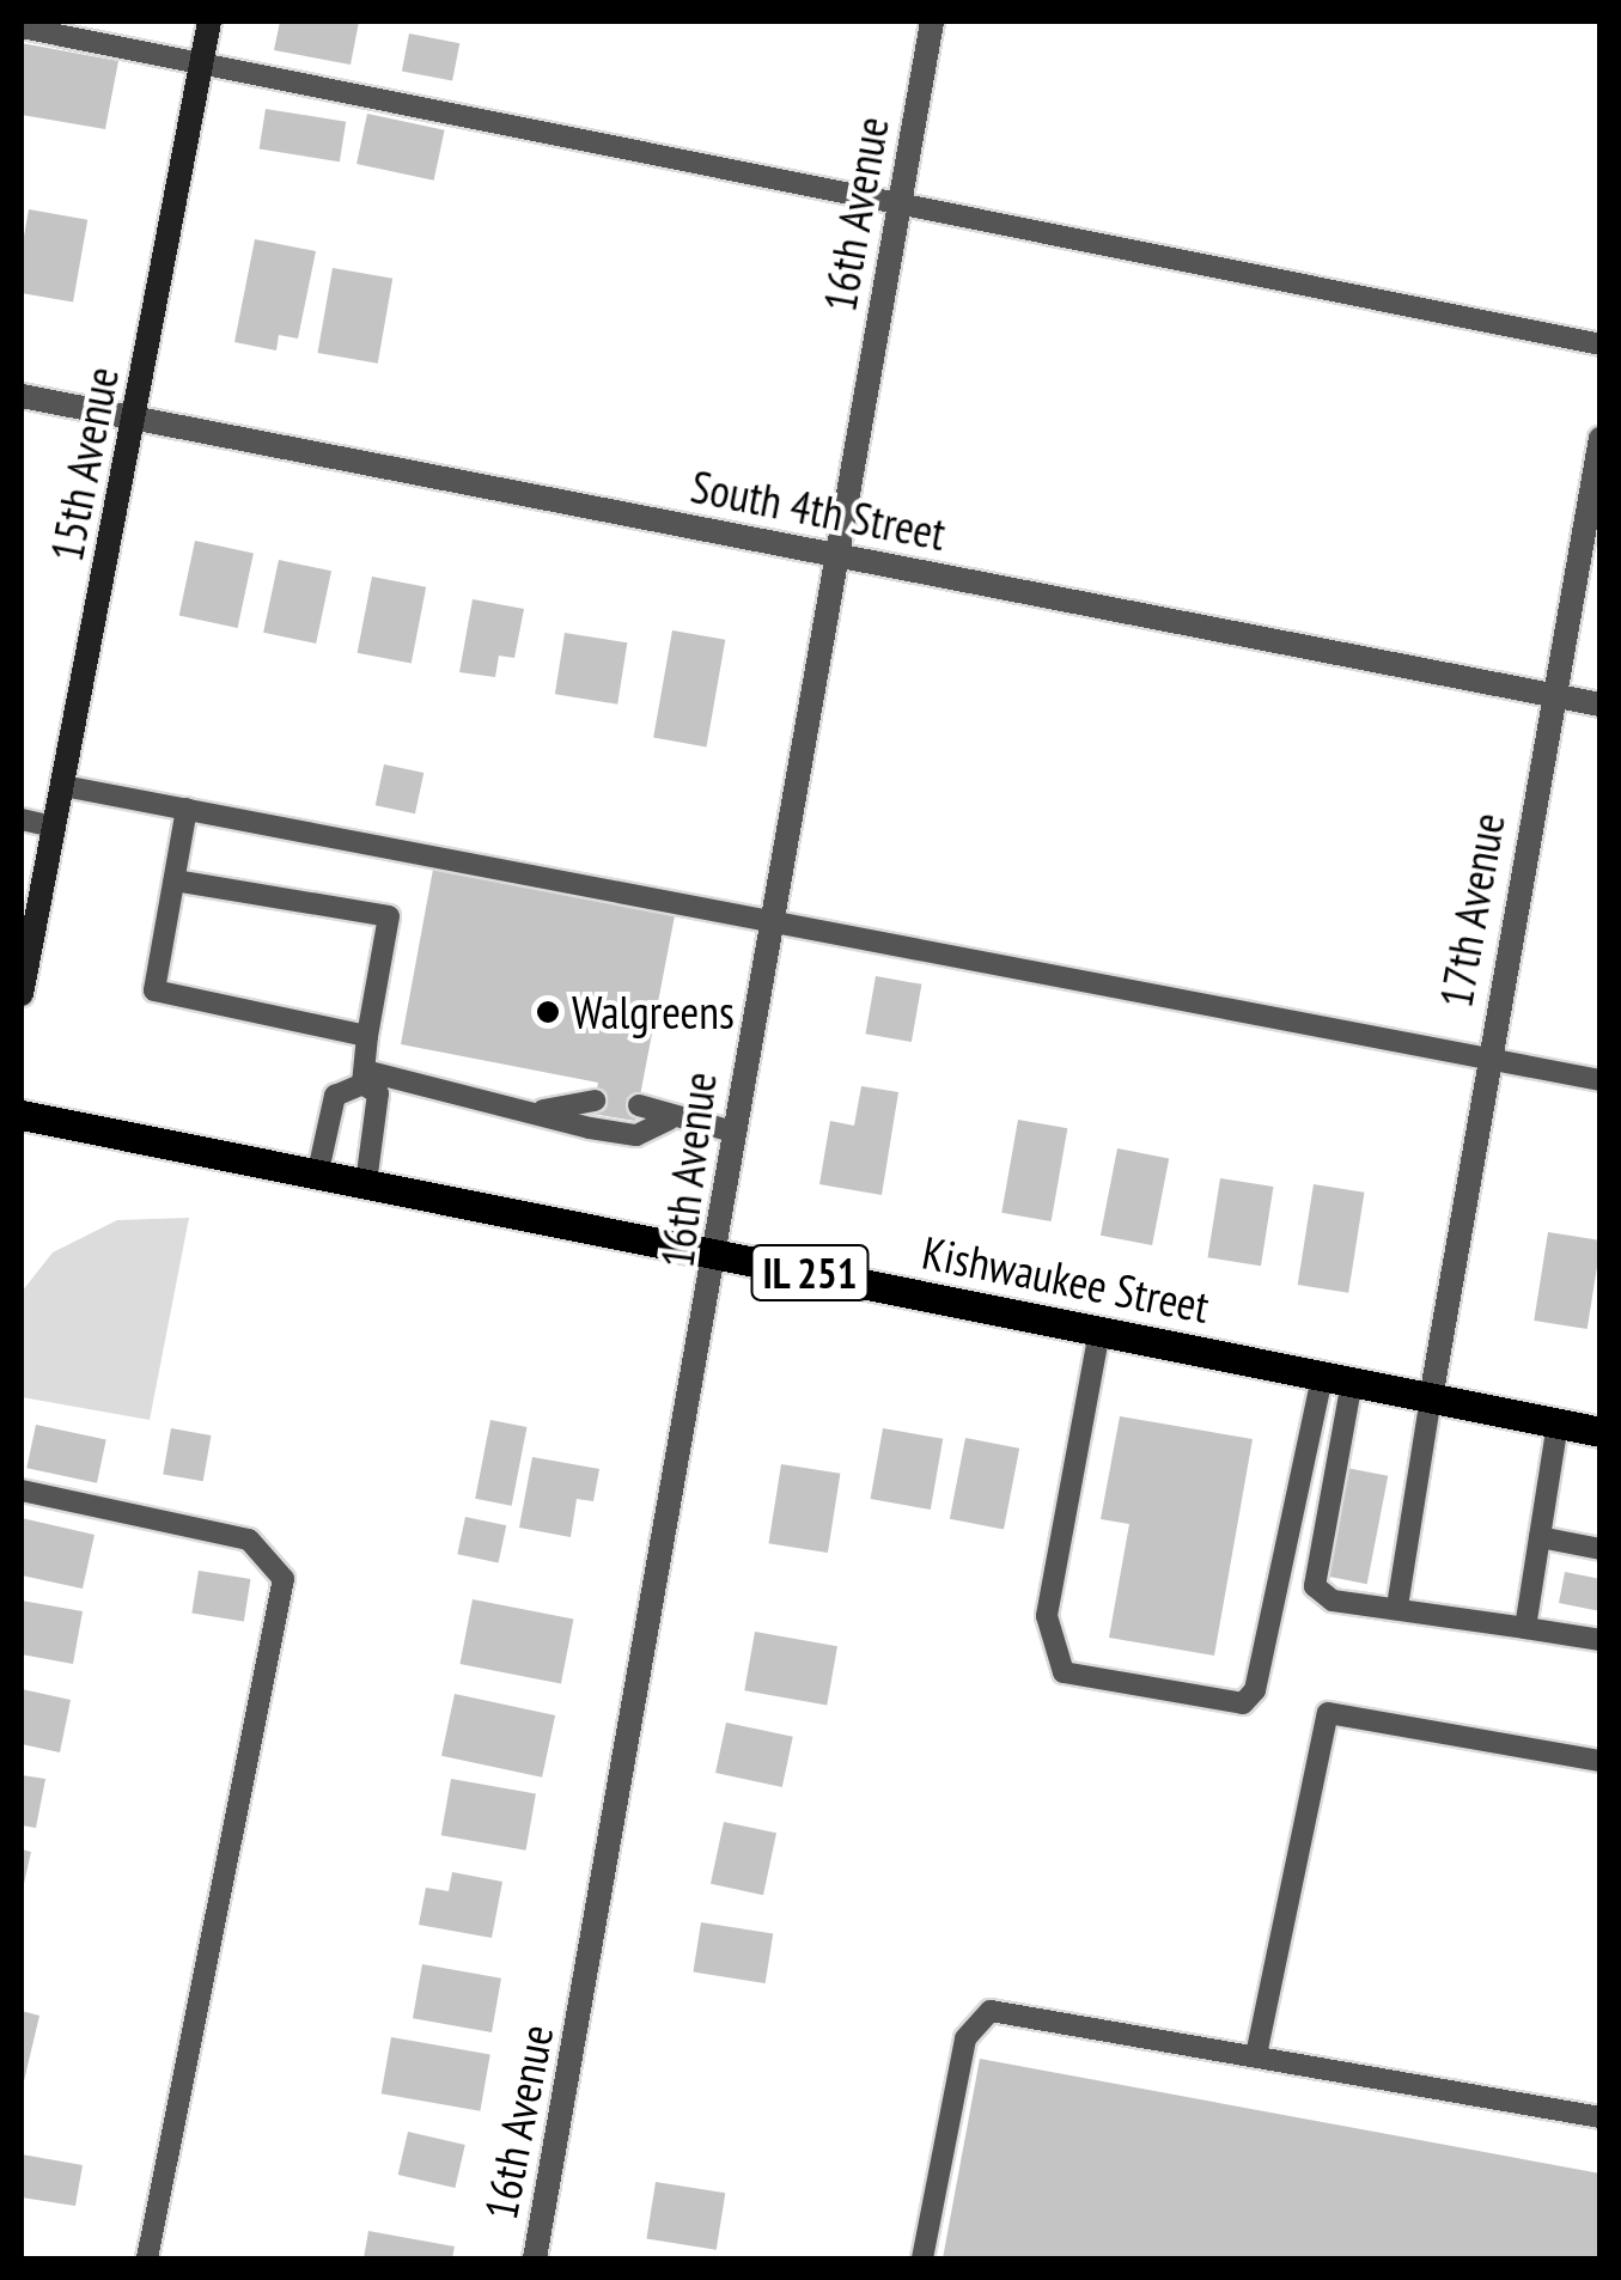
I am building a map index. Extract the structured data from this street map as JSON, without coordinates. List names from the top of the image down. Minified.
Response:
{"streets":{"main road":["15th Avenue","IL 251","Kishwaukee Street"],"street":["16th Avenue","South 4th Street","17th Avenue"]},"crossings":[["16th Avenue","South 4th Street"],["16th Avenue","Kishwaukee Street"],["15th Avenue","South 4th Street"],["South 4th Street","17th Avenue"],["17th Avenue","Kishwaukee Street"]],"places":["Walgreens"]}
